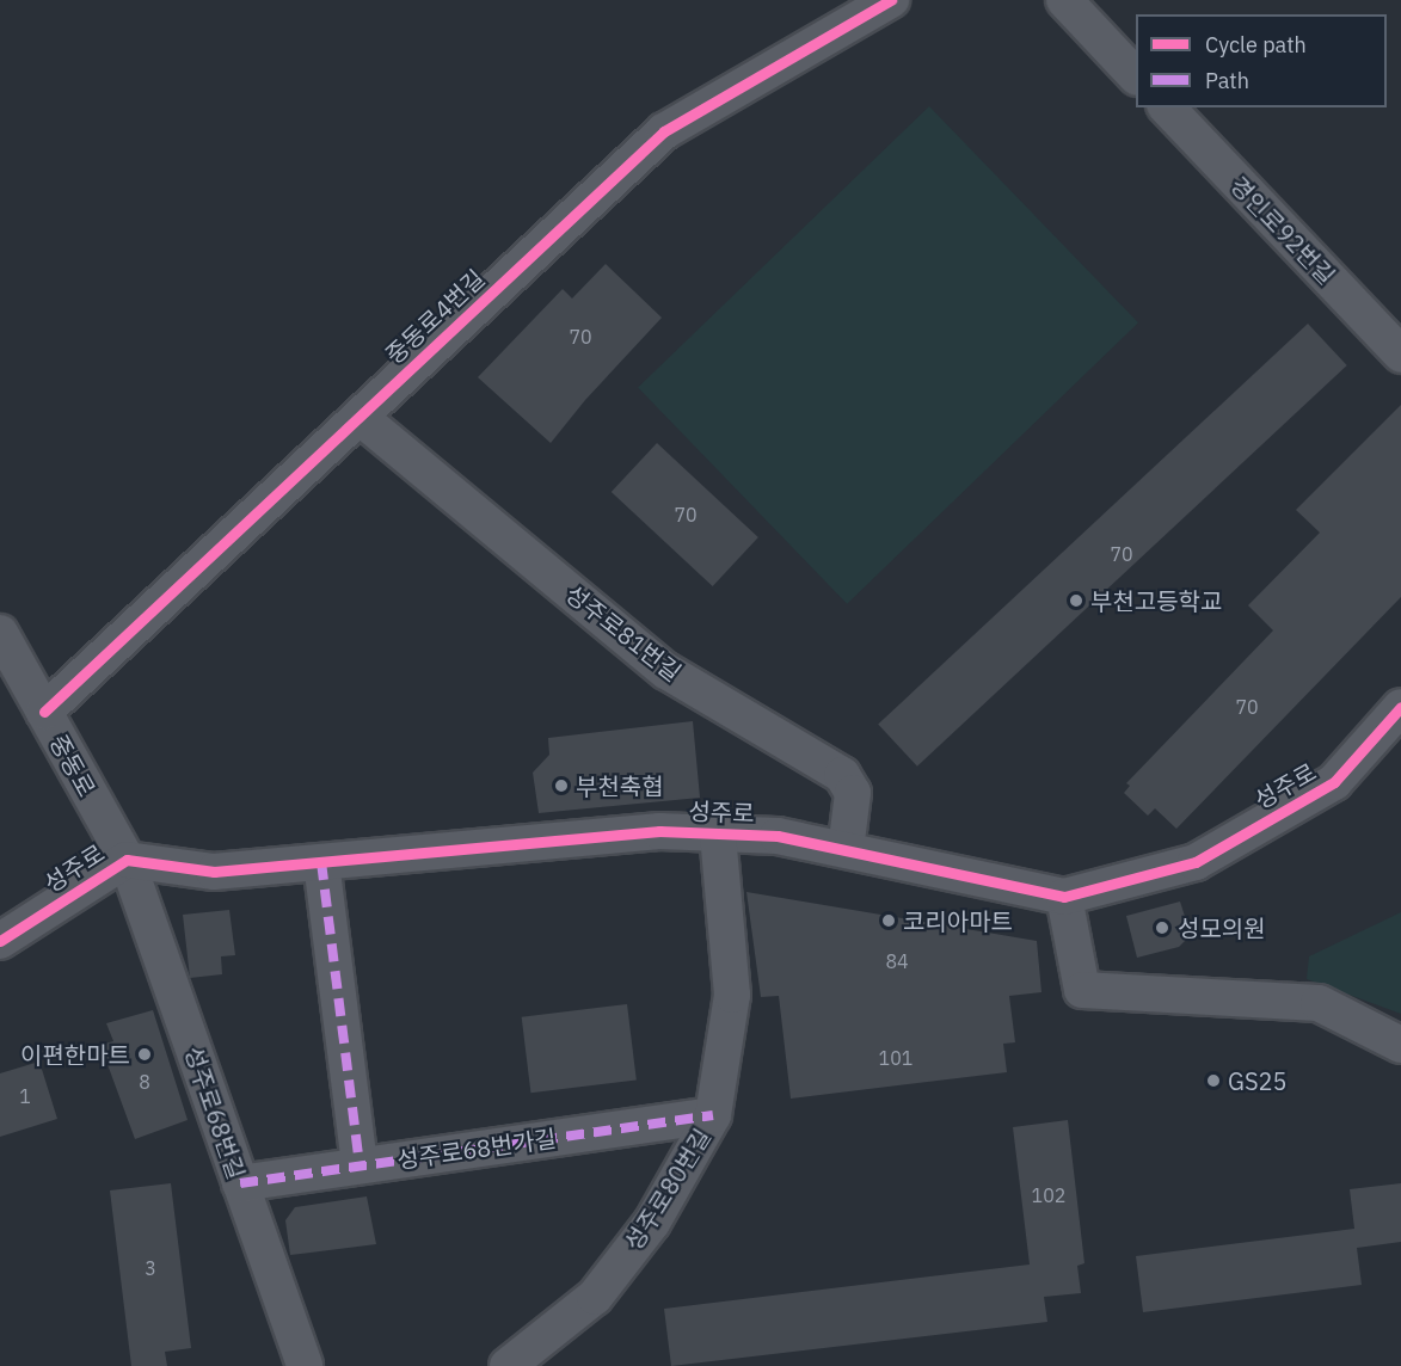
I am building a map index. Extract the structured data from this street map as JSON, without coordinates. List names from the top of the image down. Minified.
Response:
{"streets":{"street":["경인로92번길","중동로4번길","성주로81번길","중동로","성주로","성주로68번길","성주로68번가길","성주로80번길"]},"crossings":[["중동로4번길","성주로81번길"],["중동로4번길","중동로"],["성주로81번길","성주로"],["중동로","성주로"],["중동로","성주로68번길"],["성주로","성주로68번길"],["성주로","성주로80번길"],["성주로68번길","성주로68번가길"],["성주로68번가길","성주로80번길"]],"places":["부천고등학교","부천축협","코리아마트","성모의원","이편한마트","GS25"],"house_numbers":["70","70","70","70","84","101","8","1","102","3"],"legend":["Cycle path","Path"]}
